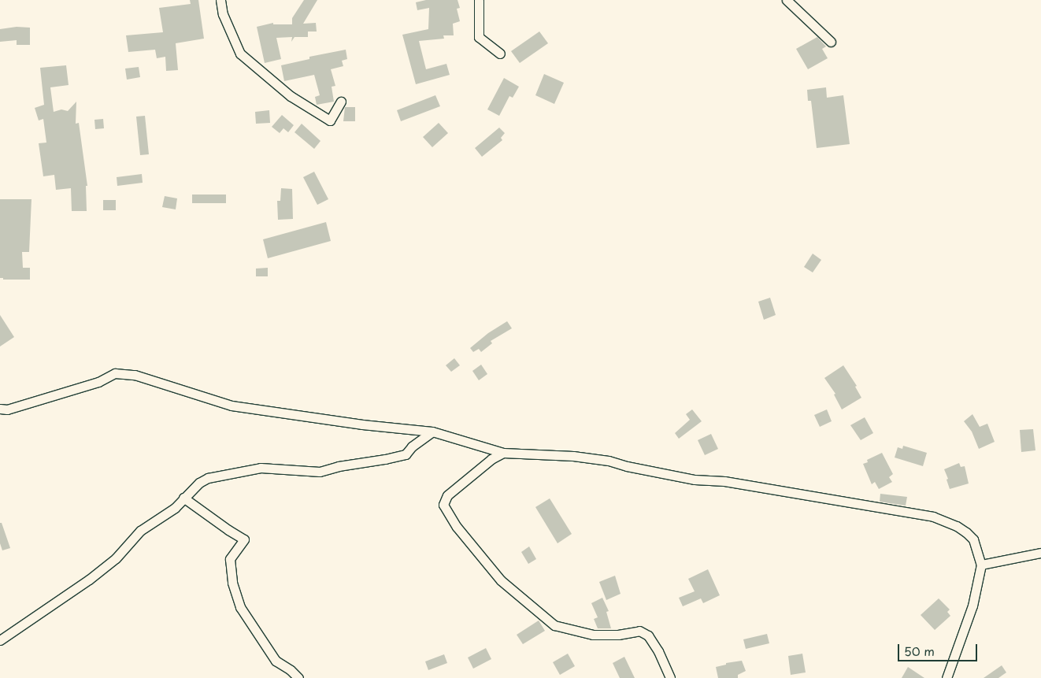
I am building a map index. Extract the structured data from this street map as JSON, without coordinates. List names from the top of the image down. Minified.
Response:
{"scale_bar":"50 m"}
